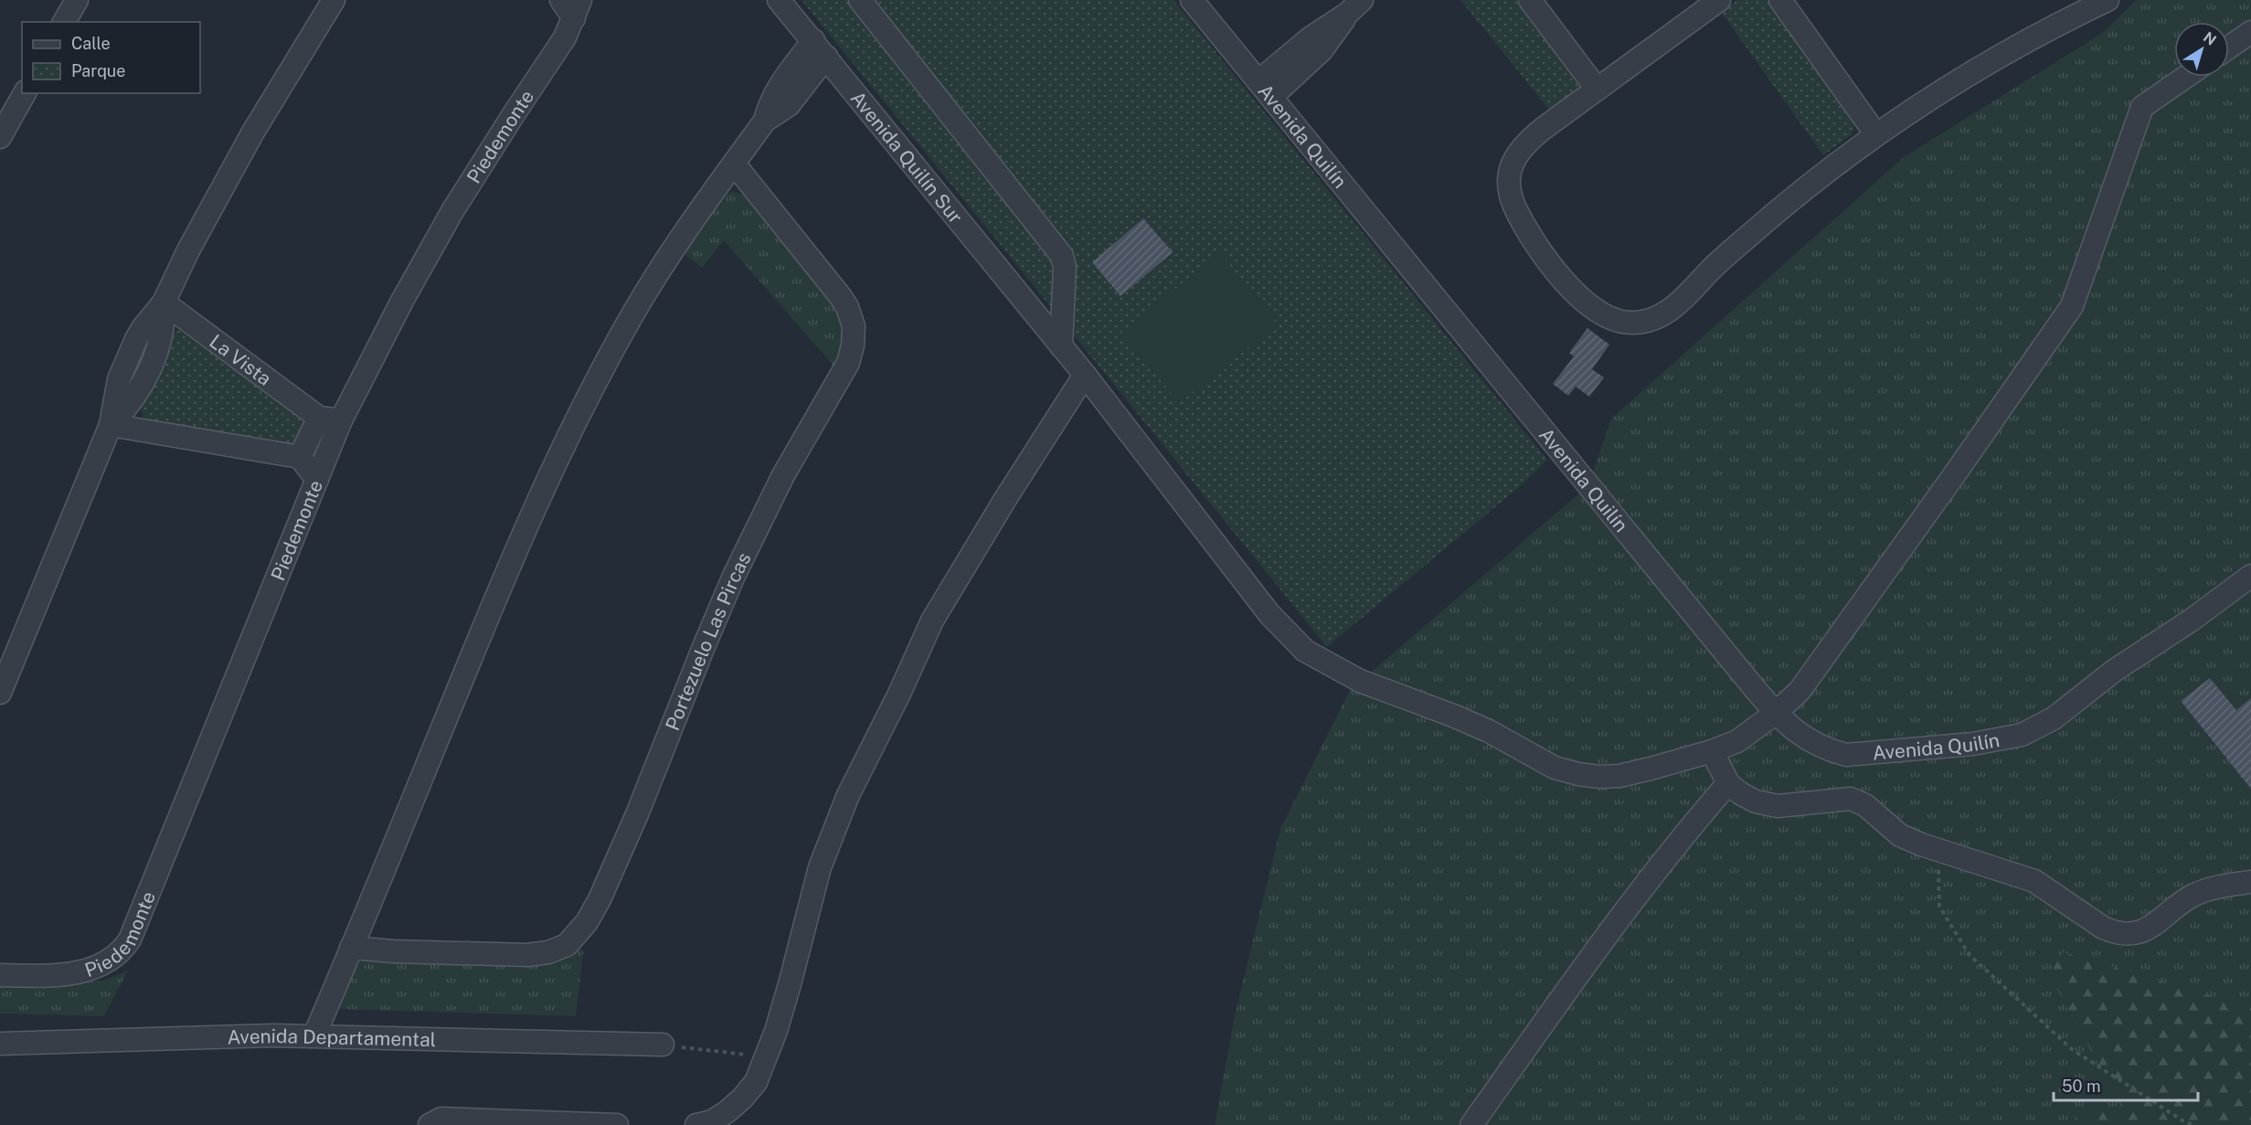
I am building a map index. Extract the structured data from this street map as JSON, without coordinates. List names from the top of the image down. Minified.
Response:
{"streets":{"street":["Avenida Quilín","Piedemonte","Avenida Quilín Sur","La Vista","Portezuelo Las Pircas","Avenida Departamental"]},"crossings":[["Avenida Quilín","Avenida Quilín Sur"],["Piedemonte","La Vista"]],"legend":["Calle","Parque"],"scale_bar":"50 m","north":"top right"}
